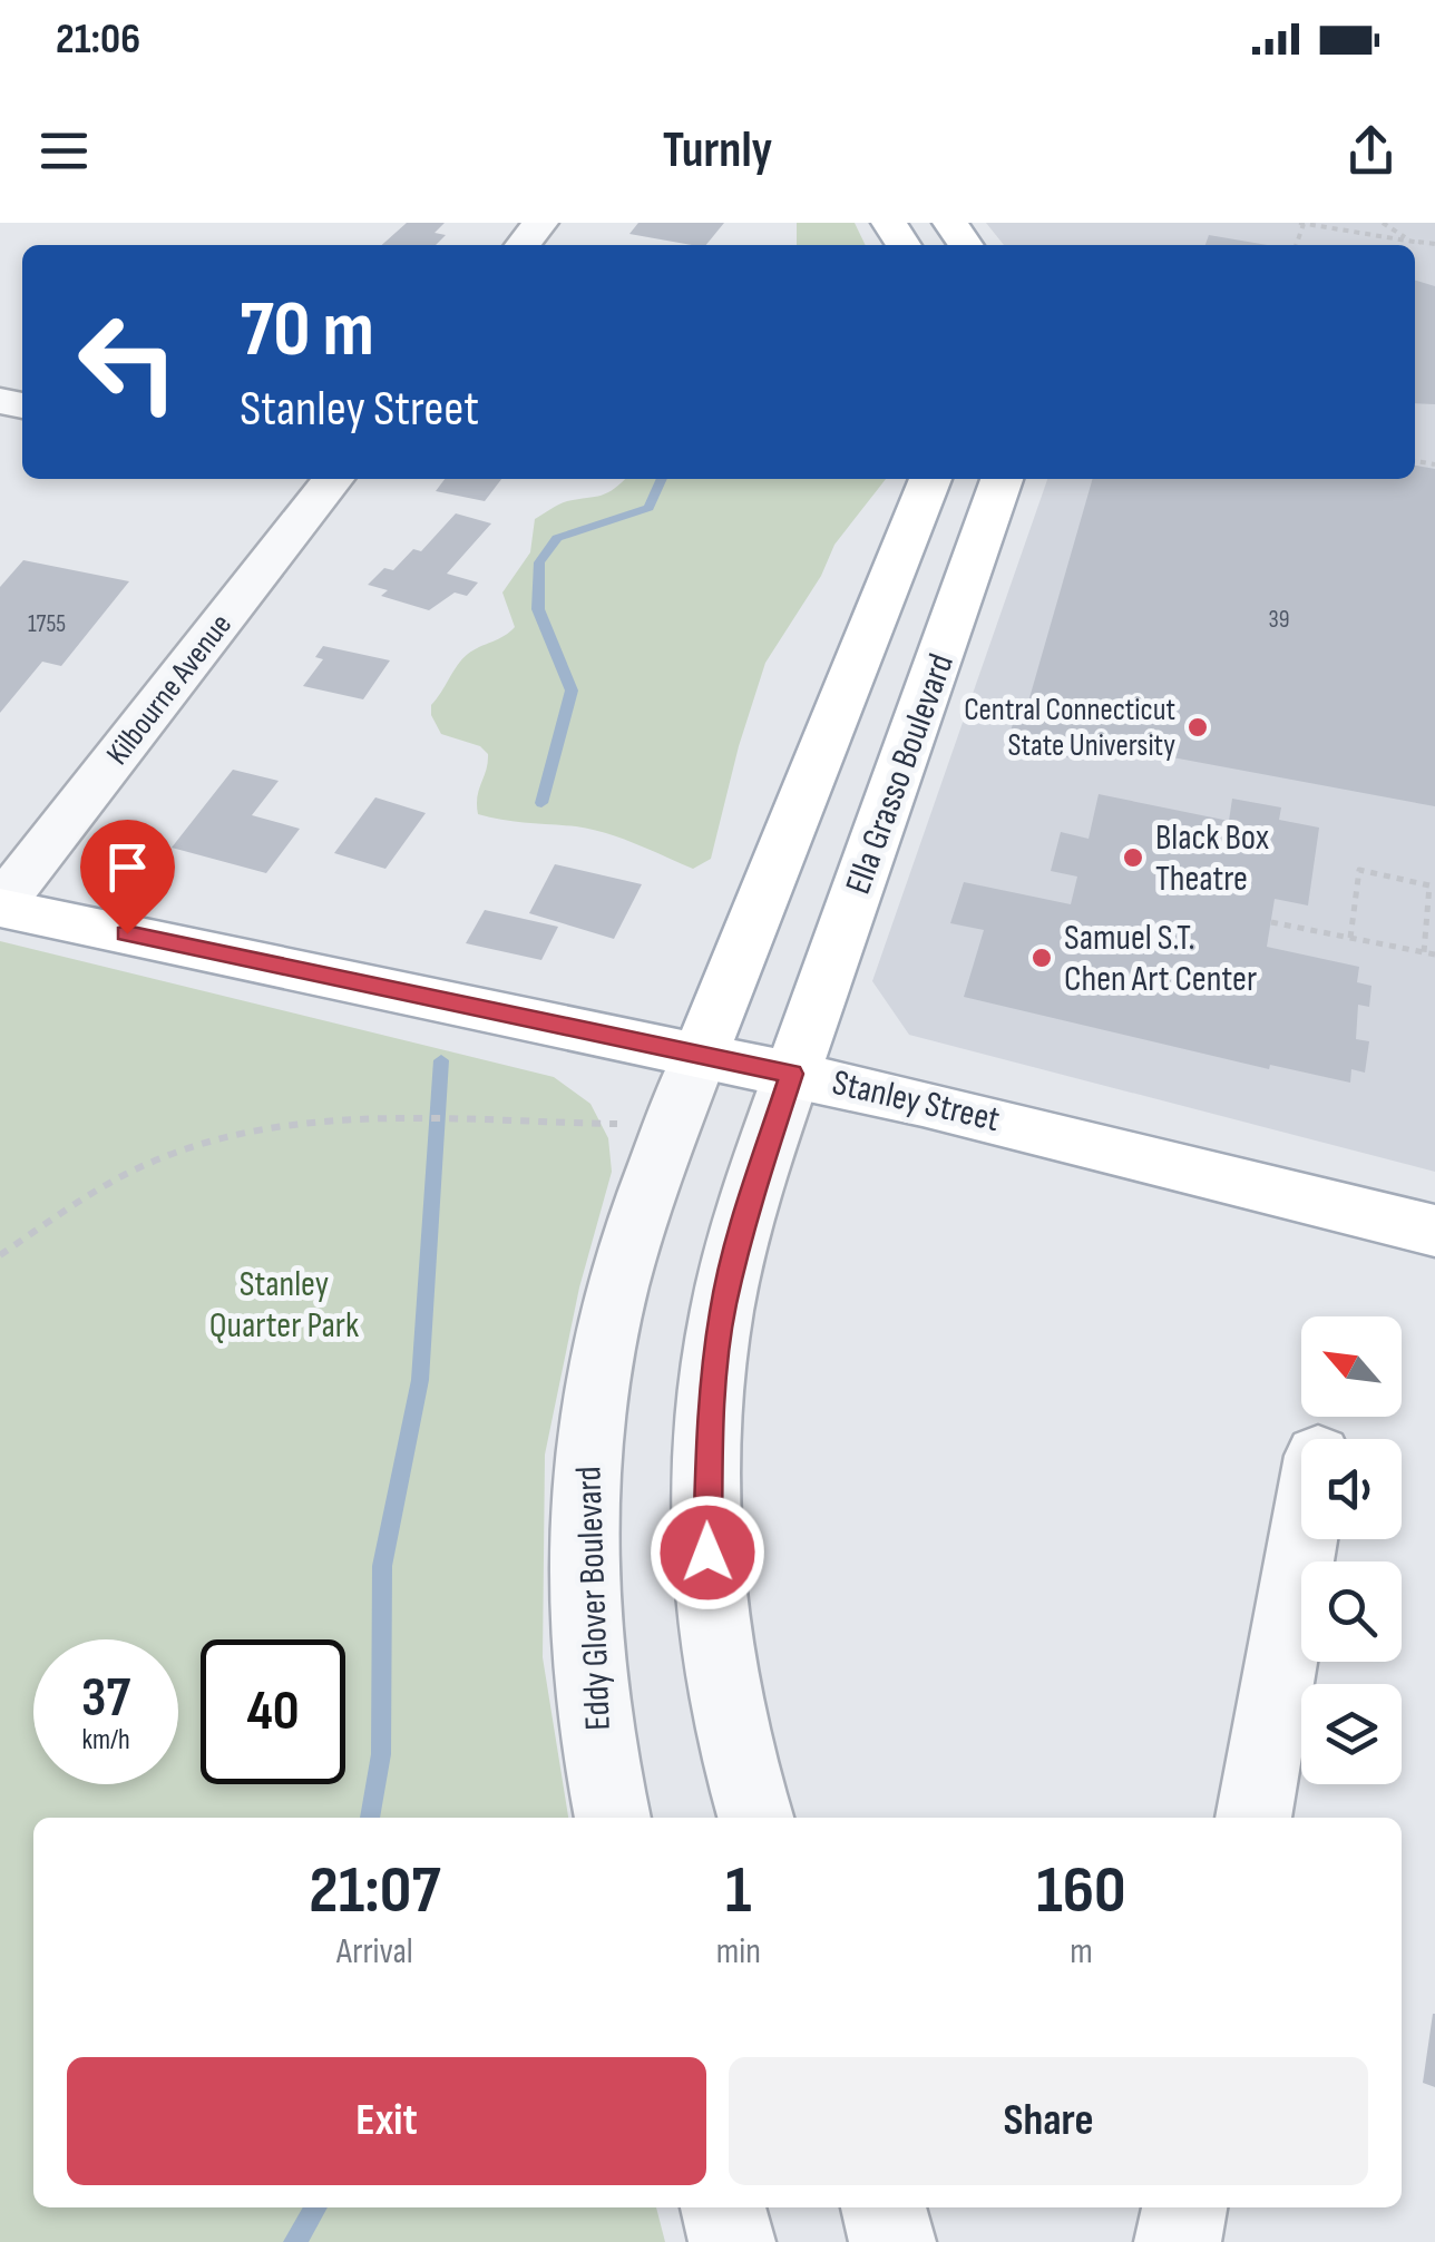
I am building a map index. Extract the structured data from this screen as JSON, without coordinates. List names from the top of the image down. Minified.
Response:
{"streets":{"main road":["Ella Grasso Boulevard","Stanley Street"],"street":["Kilbourne Avenue","Eddy Glover Boulevard"]},"crossings":[["Kilbourne Avenue","Stanley Street"],["Ella Grasso Boulevard","Stanley Street"],["Ella Grasso Boulevard","Eddy Glover Boulevard"],["Stanley Street","Eddy Glover Boulevard"]],"parks":["Stanley Quarter Park"],"places":["Central Connecticut State University","Black Box Theatre","Samuel S.T. Chen Art Center"],"house_numbers":["39","1755"],"north":"top left","page":{"status":"21:06","header":"Turnly","turn":["70 m","Stanley Street"],"speed":"37 km/h","limit":"40","eta":["21:07","Arrival","1","min","160","m"],"buttons":["Exit","Share"]}}
